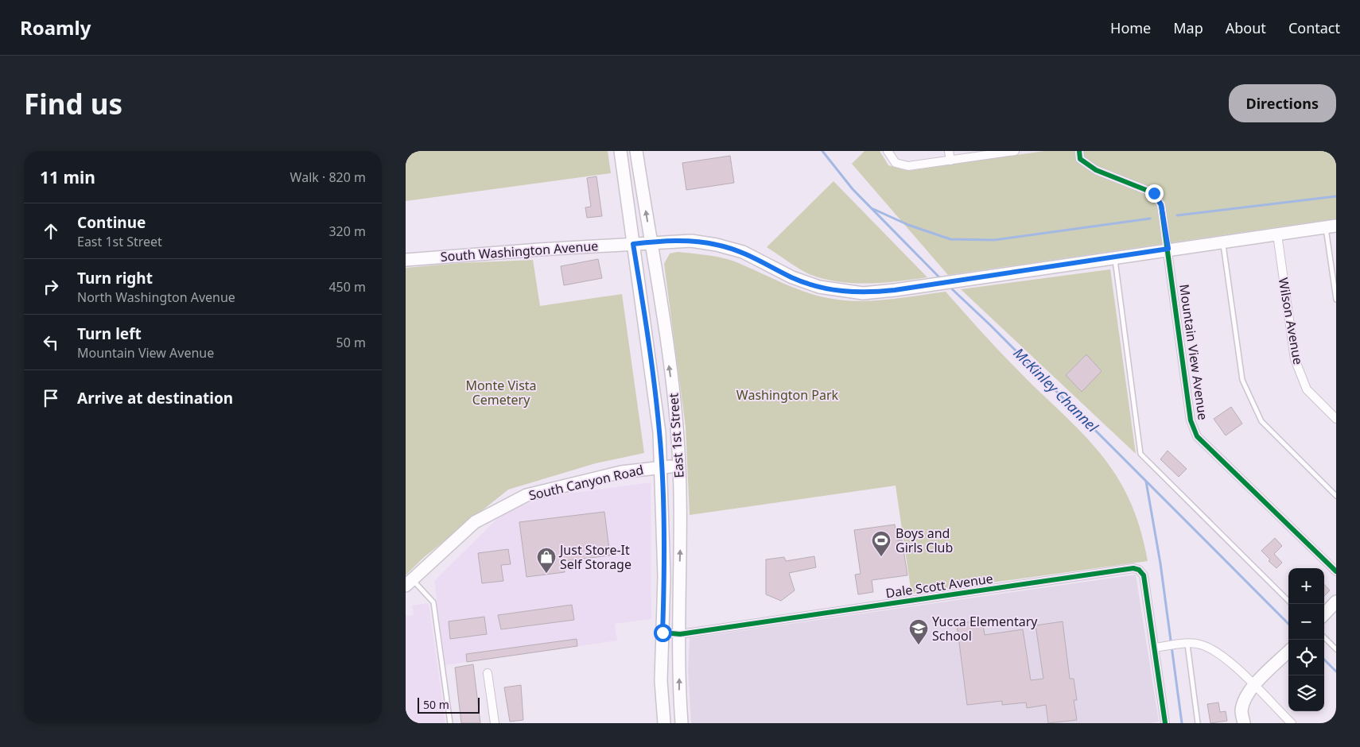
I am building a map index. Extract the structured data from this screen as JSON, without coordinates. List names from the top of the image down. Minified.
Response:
{"streets":{"main road":["South Washington Avenue","East 1st Street","South Canyon Road"],"street":["Wilson Avenue","Mountain View Avenue","Dale Scott Avenue"]},"crossings":[["South Washington Avenue","Wilson Avenue"],["South Washington Avenue","Mountain View Avenue"],["South Washington Avenue","East 1st Street"],["East 1st Street","South Canyon Road"],["East 1st Street","Dale Scott Avenue"]],"water":["McKinley Channel"],"parks":["Monte Vista Cemetery","Washington Park"],"places":{"sports":["Boys and Girls Club"],"shop":["Just Store-It Self Storage"],"school or university":["Yucca Elementary School"]},"scale_bar":"50 m","page":{"header":"Roamly","nav":["Home","Map","About","Contact"],"buttons":"Directions","title":"Find us","heading":["11 min","Walk · 820 m"],"list":[["Continue","East 1st Street","320 m"],["Turn right","North Washington Avenue","450 m"],["Turn left","Mountain View Avenue","50 m"],"Arrive at destination"],"map_buttons":["+","−"],"scale":"50 m"}}
